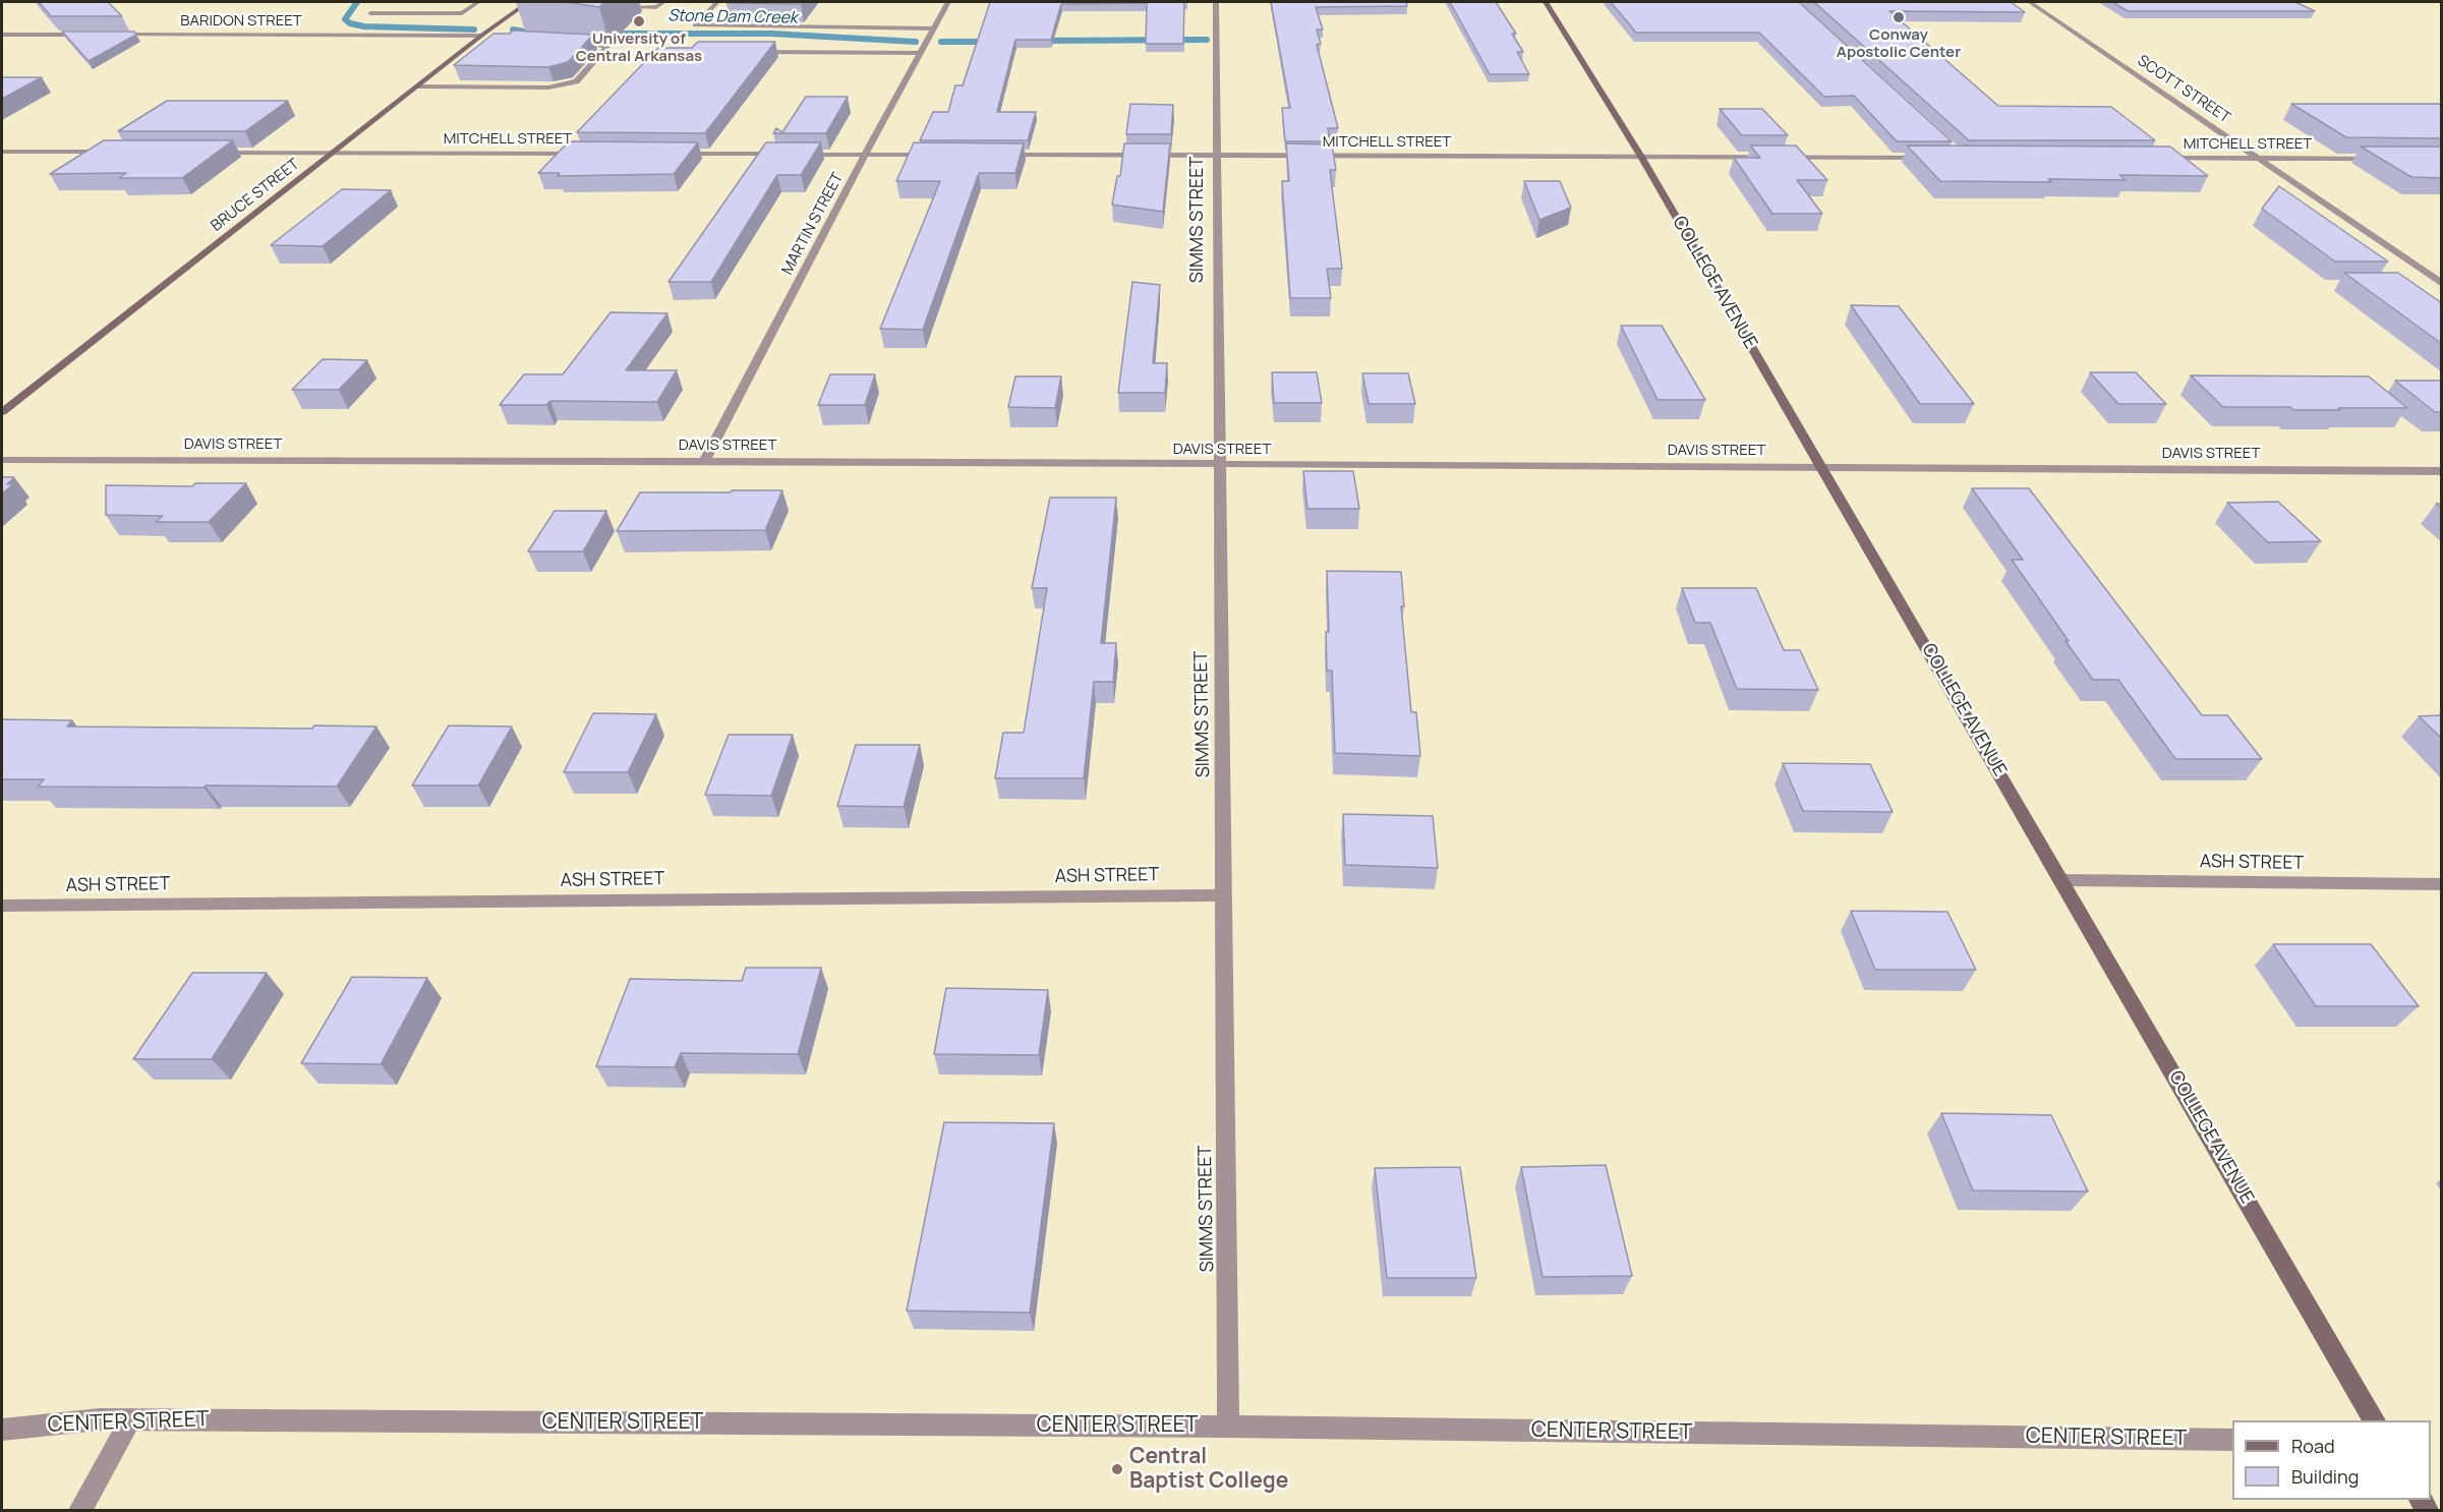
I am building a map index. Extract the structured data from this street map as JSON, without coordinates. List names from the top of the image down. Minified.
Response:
{"streets":{"street":["BARIDON STREET","SCOTT STREET","MITCHELL STREET","BRUCE STREET","SIMMS STREET","MARTIN STREET","COLLEGE AVENUE","DAVIS STREET","ASH STREET","CENTER STREET"]},"crossings":[["BARIDON STREET","BRUCE STREET"],["SCOTT STREET","MITCHELL STREET"],["MITCHELL STREET","BRUCE STREET"],["MITCHELL STREET","SIMMS STREET"],["MITCHELL STREET","COLLEGE AVENUE"],["SIMMS STREET","DAVIS STREET"],["SIMMS STREET","ASH STREET"],["SIMMS STREET","CENTER STREET"],["MARTIN STREET","DAVIS STREET"],["COLLEGE AVENUE","DAVIS STREET"],["COLLEGE AVENUE","ASH STREET"]],"water":["Stone Dam Creek"],"places":["Conway Apostolic Center","University of Central Arkansas","Central Baptist College"],"legend":["Road","Building"]}
